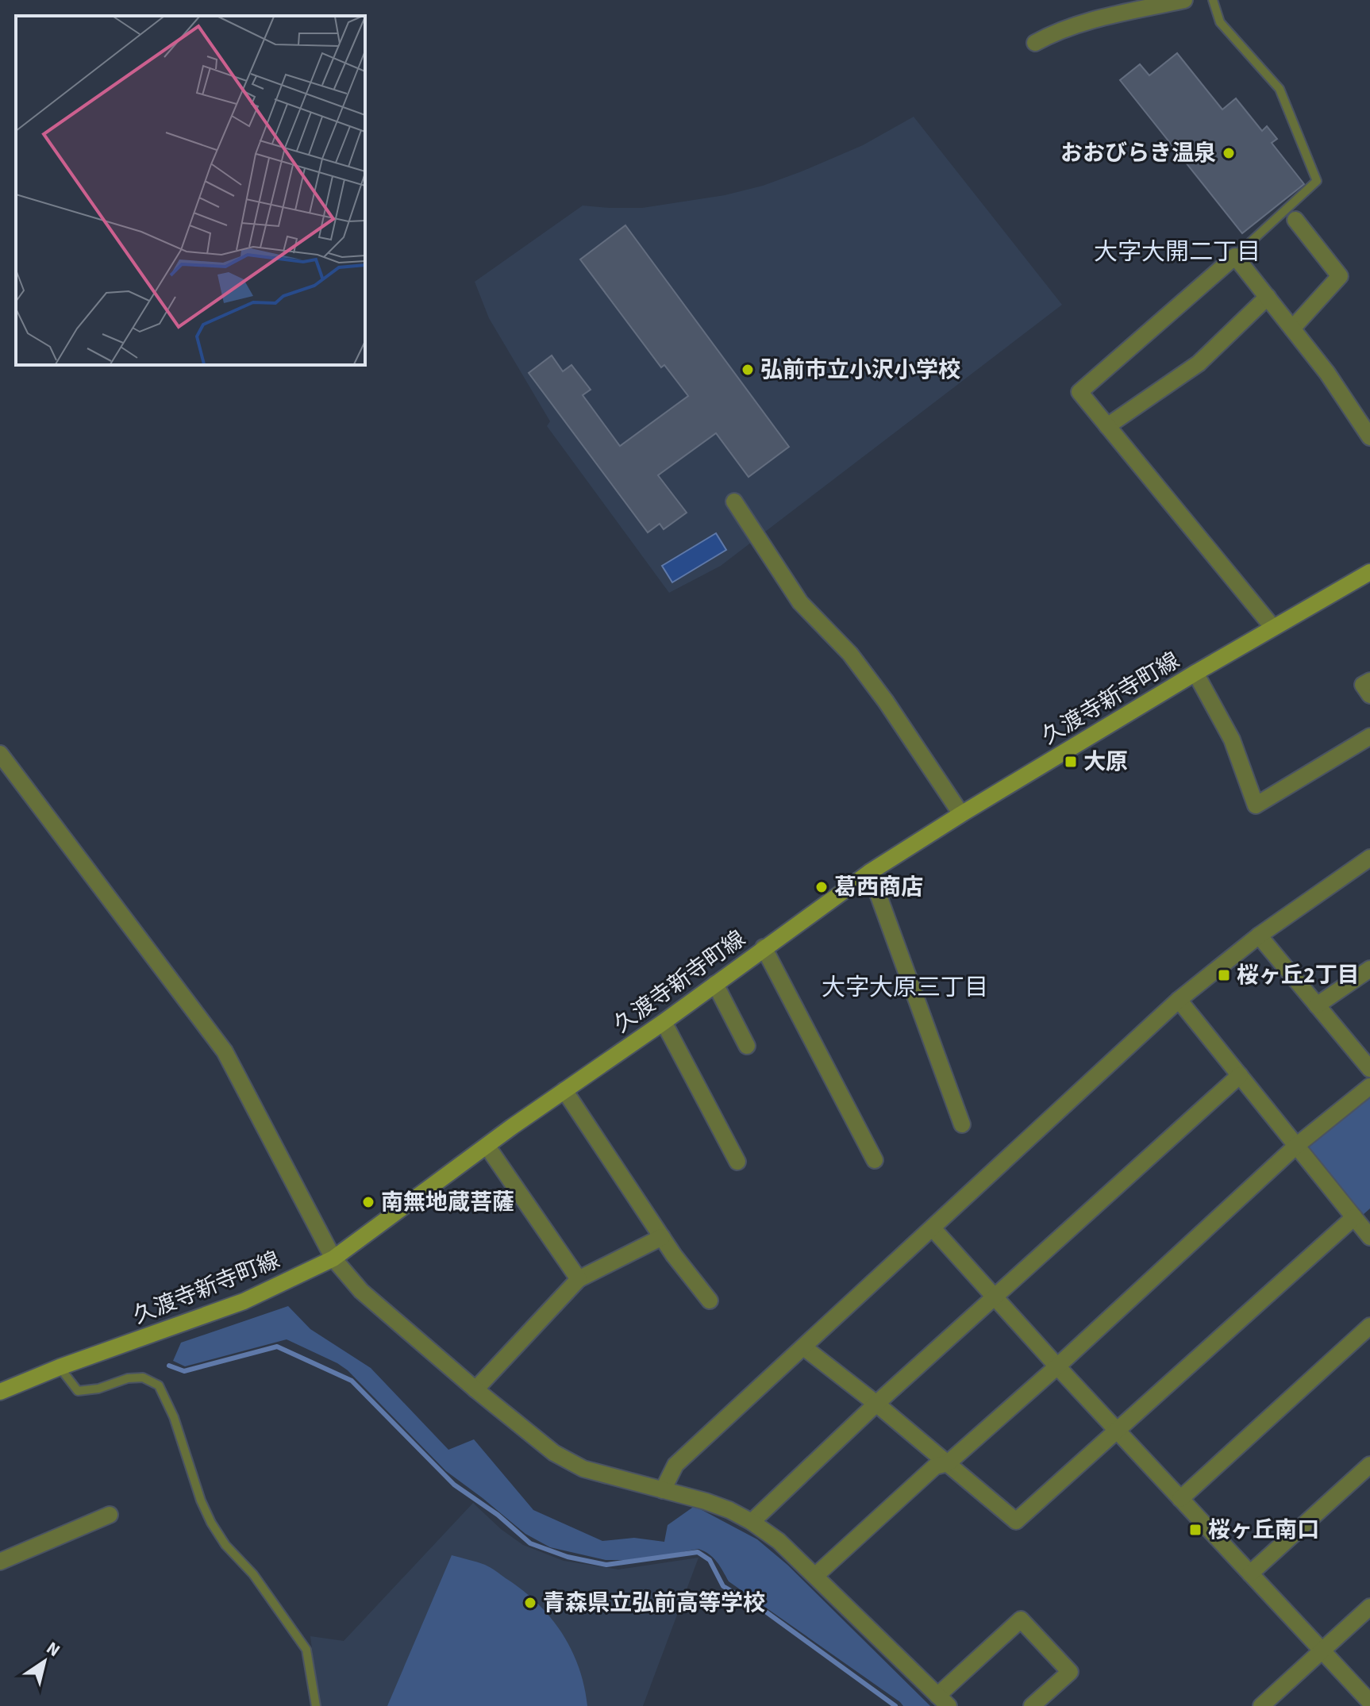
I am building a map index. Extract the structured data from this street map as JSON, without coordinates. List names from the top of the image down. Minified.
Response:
{"streets":{"main road":["久渡寺新寺町線"]},"districts":["大字大開二丁目","大字大原三丁目"],"places":{"other":["おおびらき温泉","弘前市立小沢小学校","葛西商店","南無地蔵菩薩","青森県立弘前高等学校"],"transit":["大原","桜ヶ丘2丁目","桜ヶ丘南口"]},"north":"top right"}
